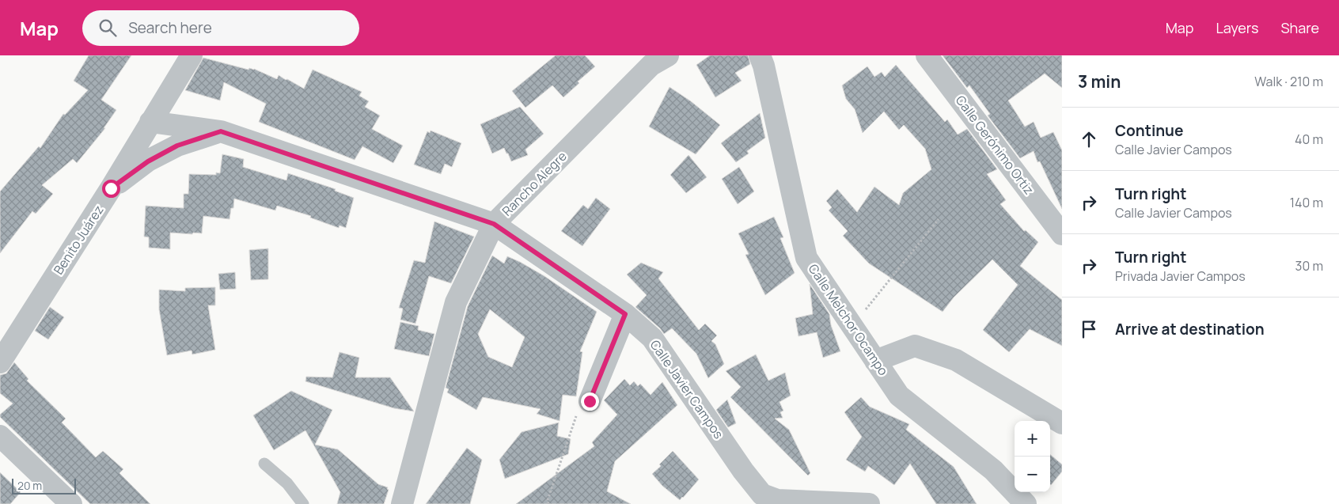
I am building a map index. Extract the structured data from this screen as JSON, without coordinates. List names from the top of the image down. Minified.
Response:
{"streets":{"street":["Calle Gerónimo Ortiz","Rancho Alegre","Benito Juárez","Calle Melchor Ocampo","Calle Javier Campos"]},"crossings":[["Rancho Alegre","Calle Javier Campos"],["Benito Juárez","Calle Javier Campos"]],"scale_bar":"20 m","page":{"header":"Map","search":"Search here","nav":["Map","Layers","Share"],"heading":["3 min","Walk · 210 m"],"list":[["Continue","Calle Javier Campos","40 m"],["Turn right","Calle Javier Campos","140 m"],["Turn right","Privada Javier Campos","30 m"],"Arrive at destination"],"map_buttons":["+","−"],"scale":"20 m"}}
